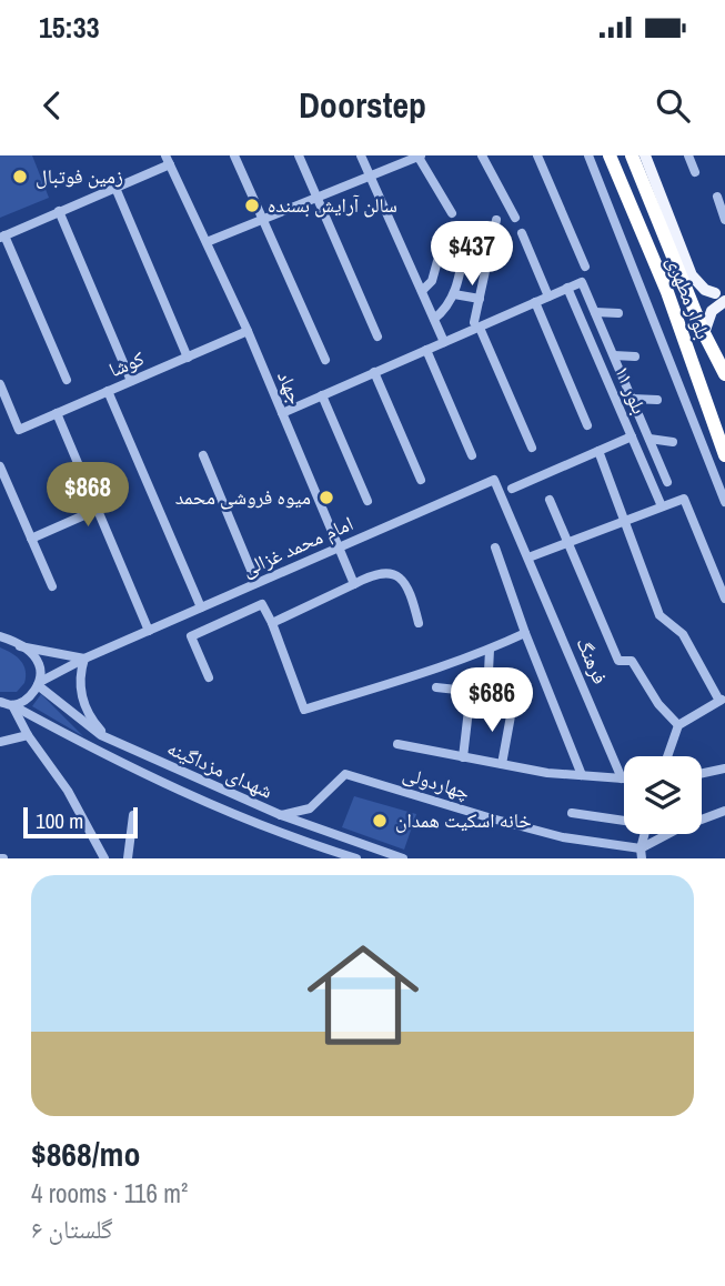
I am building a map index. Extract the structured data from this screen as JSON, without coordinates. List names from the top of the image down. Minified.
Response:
{"streets":{"highway":["بلوار مطهری"],"street":["کوشا","جهاد","بلور ۱۱","امام محمد غزالی","فرهنگ","شهدای مزداگینه","چهاردولی"]},"crossings":[["کوشا","جهاد"],["جهاد","امام محمد غزالی"],["امام محمد غزالی","فرهنگ"],["امام محمد غزالی","شهدای مزداگینه"],["شهدای مزداگینه","چهاردولی"]],"places":["زمین فوتبال","سالن آرایش بسنده","میوه فروشی محمد","خانه اسكيت همدان"],"scale_bar":"100 m","page":{"status":"15:33","header":"Doorstep","price":["$437","$868","$686"],"scale":"100 m","list":[{"name":"$868/mo","note":"4 rooms · 116 m² · گلستان ۶"}]}}
